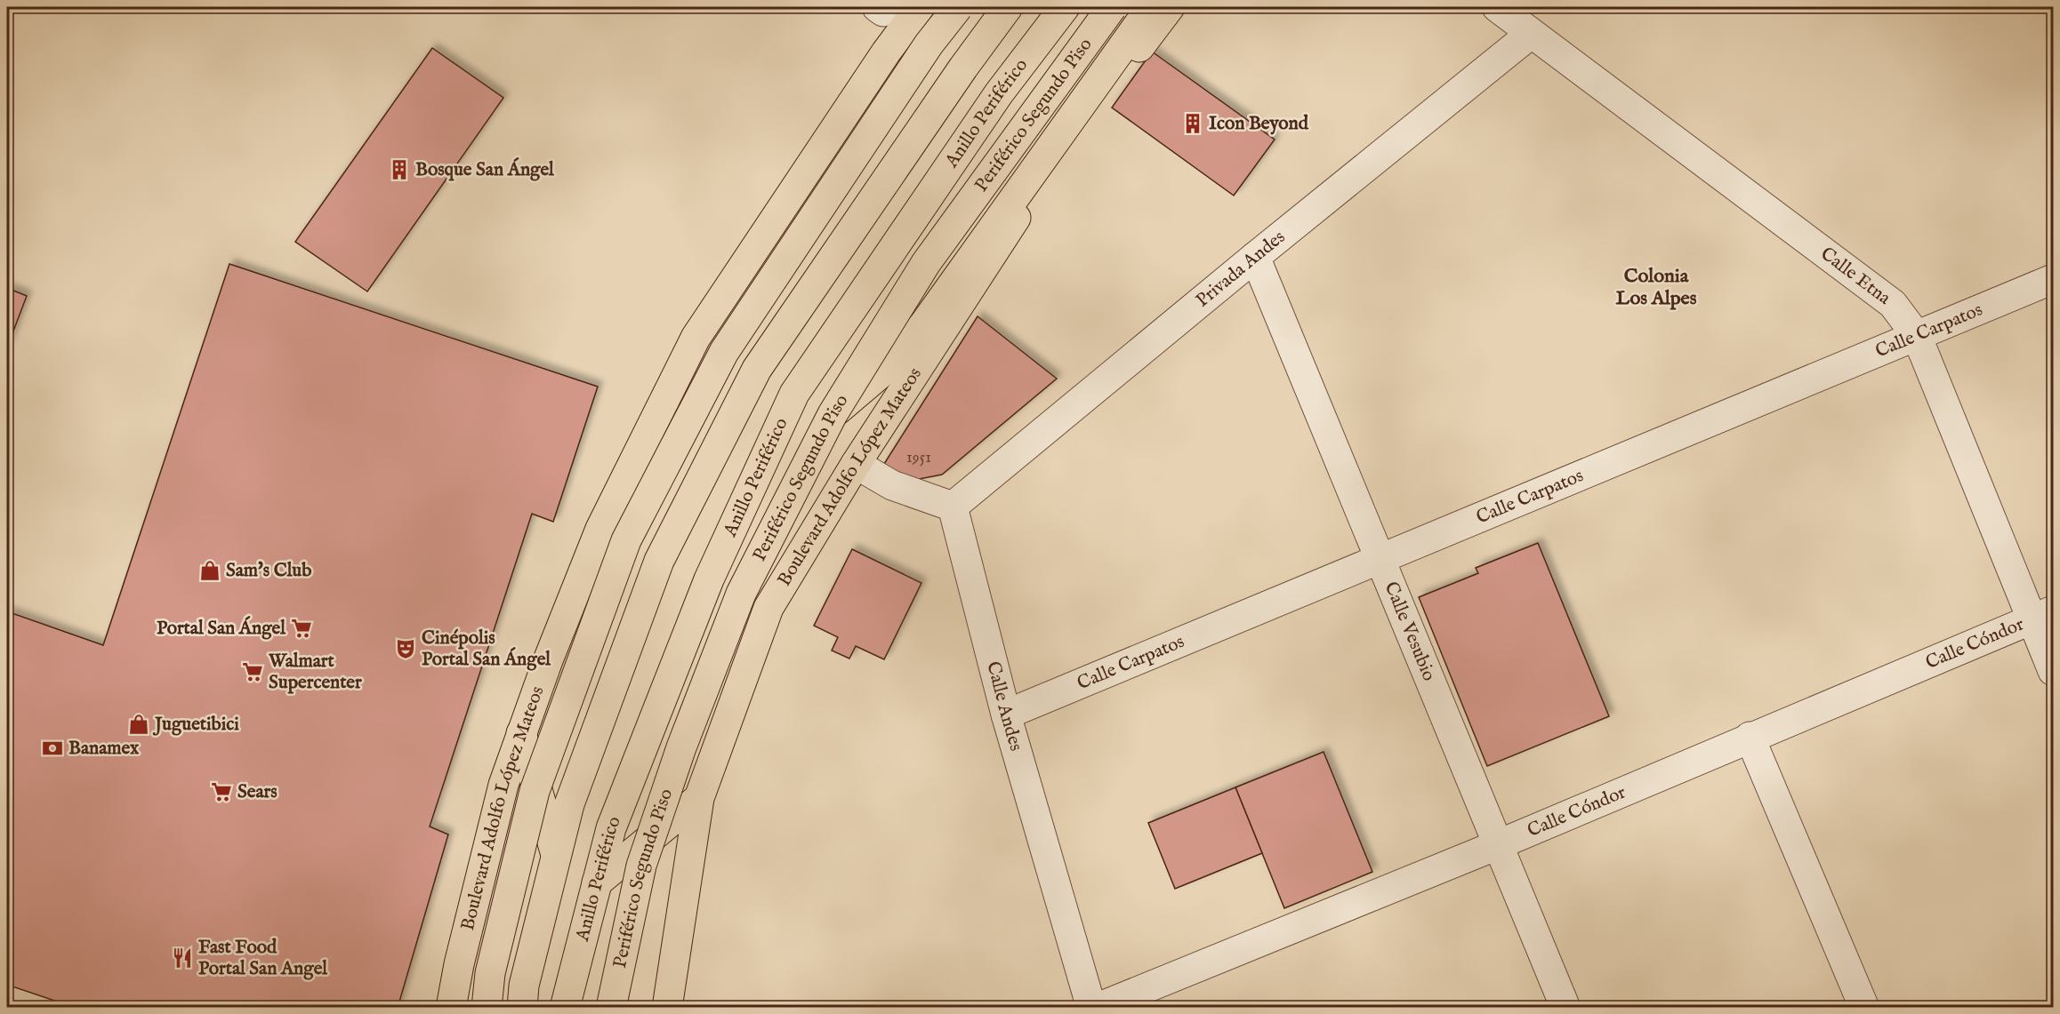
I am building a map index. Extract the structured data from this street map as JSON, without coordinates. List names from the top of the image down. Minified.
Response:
{"streets":{"main road":["Anillo Periférico","Periférico Segundo Piso","Boulevard Adolfo López Mateos"],"street":["Privada Andes","Calle Etna","Calle Carpatos","Calle Vesubio","Calle Cóndor","Calle Andes"]},"crossings":[["Privada Andes","Calle Etna"],["Privada Andes","Calle Vesubio"],["Privada Andes","Calle Andes"],["Calle Etna","Calle Carpatos"],["Calle Etna","Calle Cóndor"],["Calle Carpatos","Calle Vesubio"],["Calle Carpatos","Calle Andes"],["Calle Vesubio","Calle Cóndor"]],"districts":["Colonia Los Alpes"],"places":{"building":["Icon Beyond","Bosque San Ángel"],"shop":["Sam's Club","Juguetibici"],"supermarket":["Portal San Ángel","Walmart Supercenter","Sears"],"theatre":["Cinépolis Portal San Ángel"],"bank":["Banamex"],"restaurant":["Fast Food Portal San Angel"]},"house_numbers":["1951"]}
